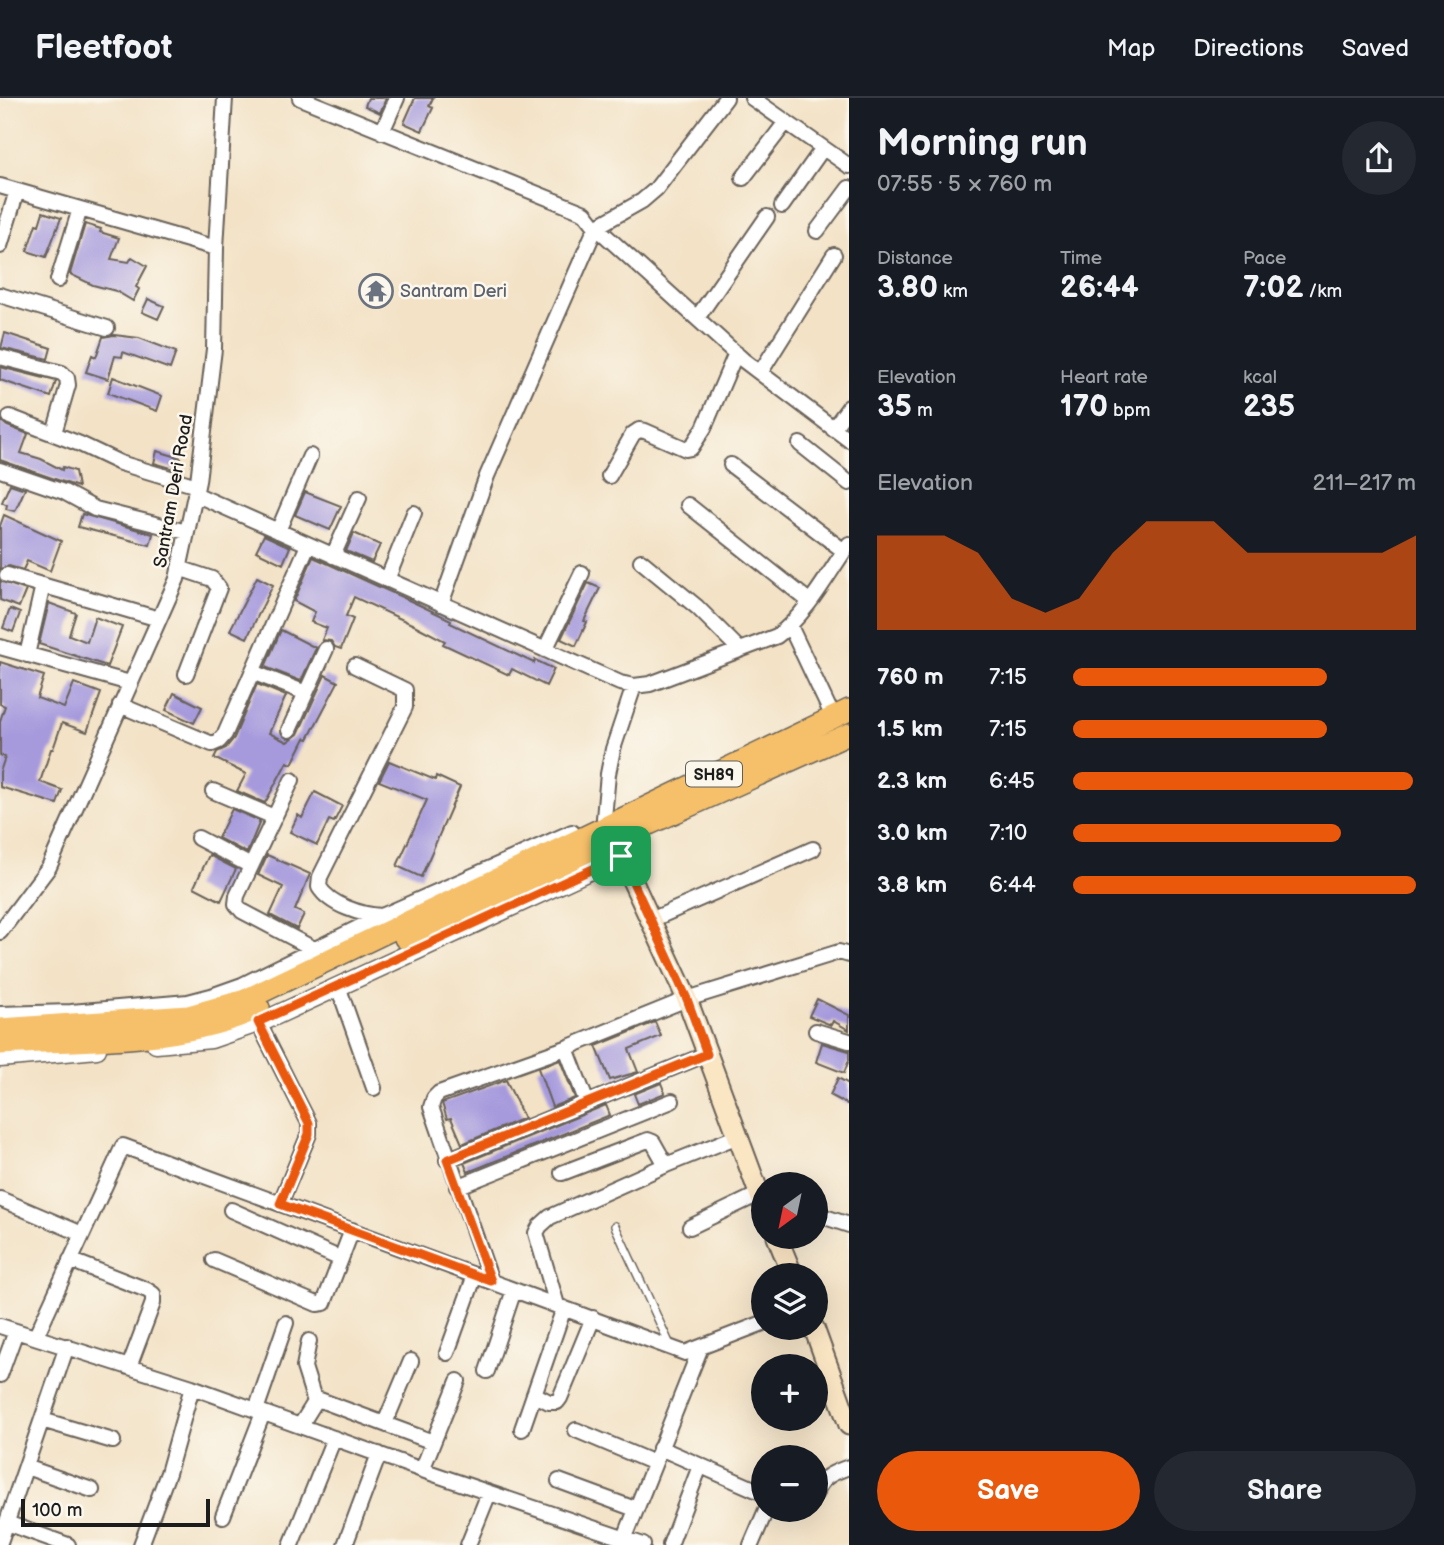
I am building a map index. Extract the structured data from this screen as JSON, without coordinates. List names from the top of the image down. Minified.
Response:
{"streets":{"main road":["SH89"],"street":["Santram Deri Road"]},"places":{"temple":["Santram Deri"]},"scale_bar":"100 m","north":"bottom left","page":{"header":"Fleetfoot","nav":["Map","Directions","Saved"],"heading":["Morning run","07:55 · 5 × 760 m"],"stats":[["Distance","3.80 km"],["Time","26:44"],["Pace","7:02 /km"],["Elevation","35 m"],["Heart rate","170 bpm"],["kcal","235"]],"chart":["Elevation","211–217 m"],"list":[{"name":"760 m","note":"7:15"},{"name":"1.5 km","note":"7:15"},{"name":"2.3 km","note":"6:45"},{"name":"3.0 km","note":"7:10"},{"name":"3.8 km","note":"6:44"}],"map_buttons":["+","−"],"buttons":["Save","Share"],"scale":"100 m"}}
